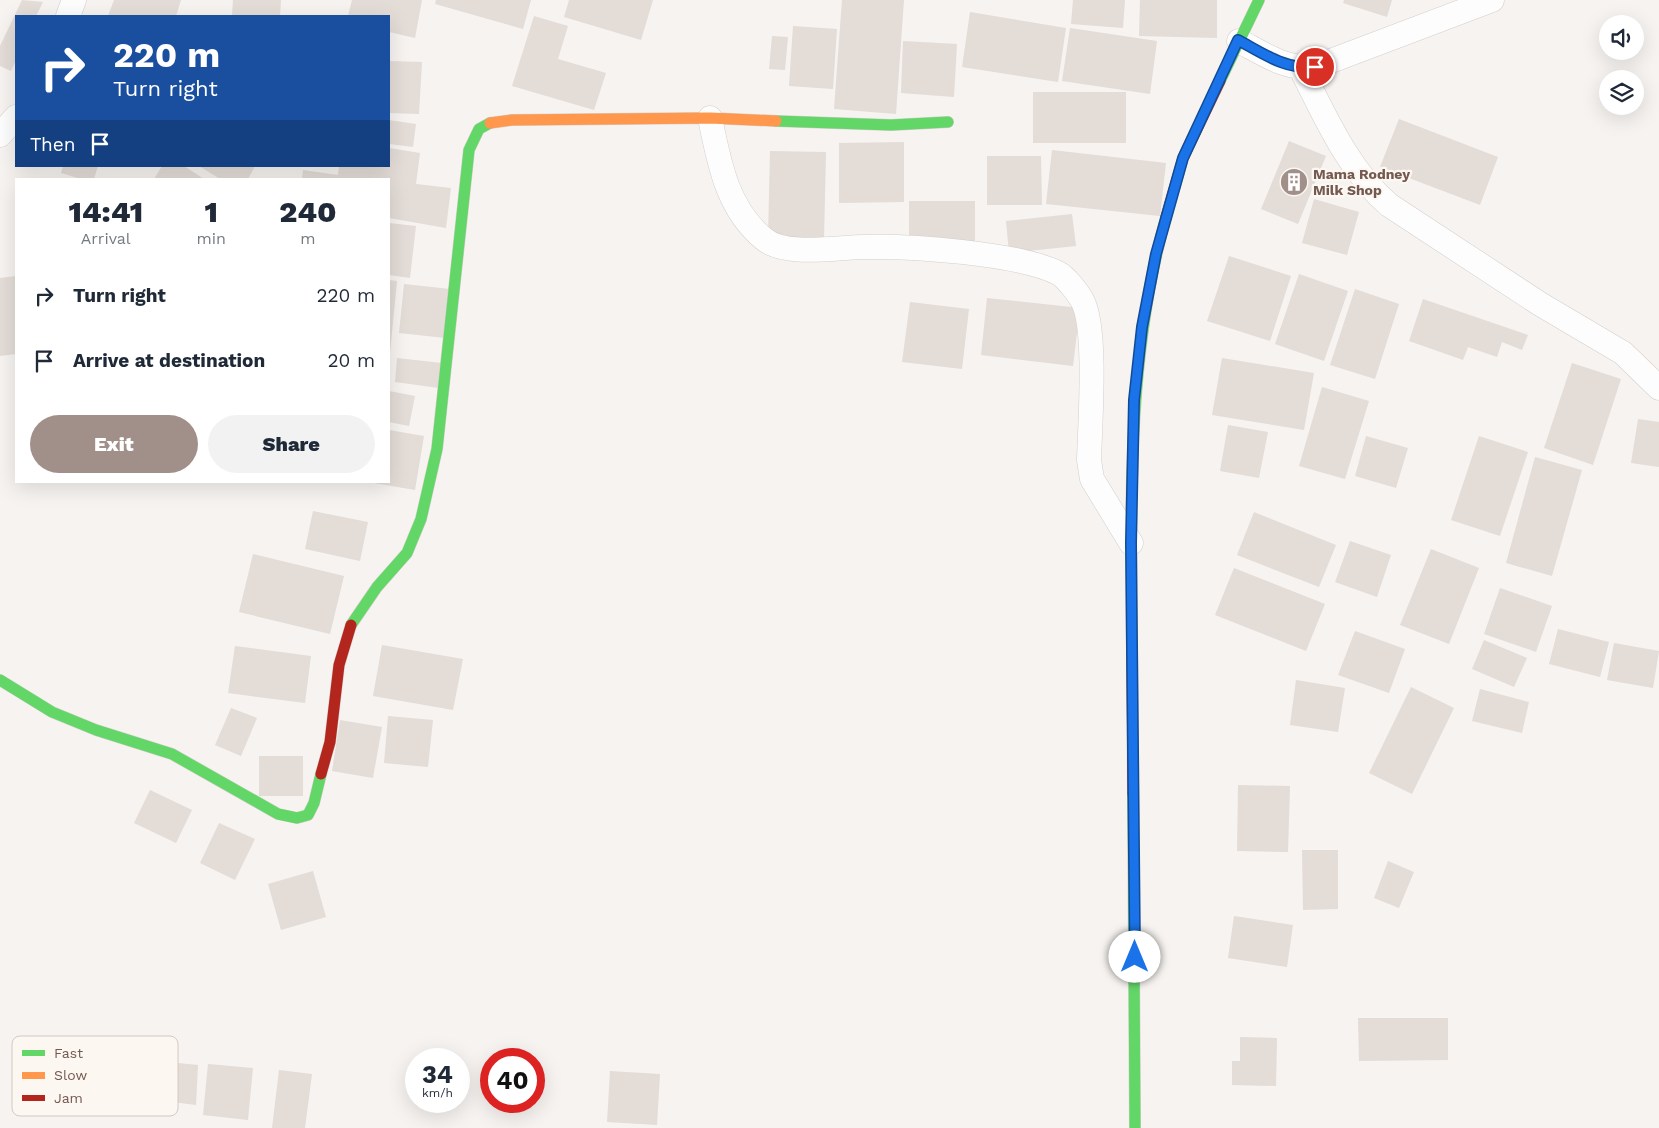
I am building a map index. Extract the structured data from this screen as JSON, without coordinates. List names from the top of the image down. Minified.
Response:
{"places":{"building":["Mama Rodney Milk Shop"]},"legend":["Fast","Slow","Jam"],"page":{"turn":["220 m","Turn right"],"then":"Then","eta":["14:41","Arrival","1","min","240","m"],"list":[{"name":"Turn right","value":"220 m"},{"name":"Arrive at destination","value":"20 m"}],"buttons":["Exit","Share"],"speed":"34 km/h","limit":"40"}}
